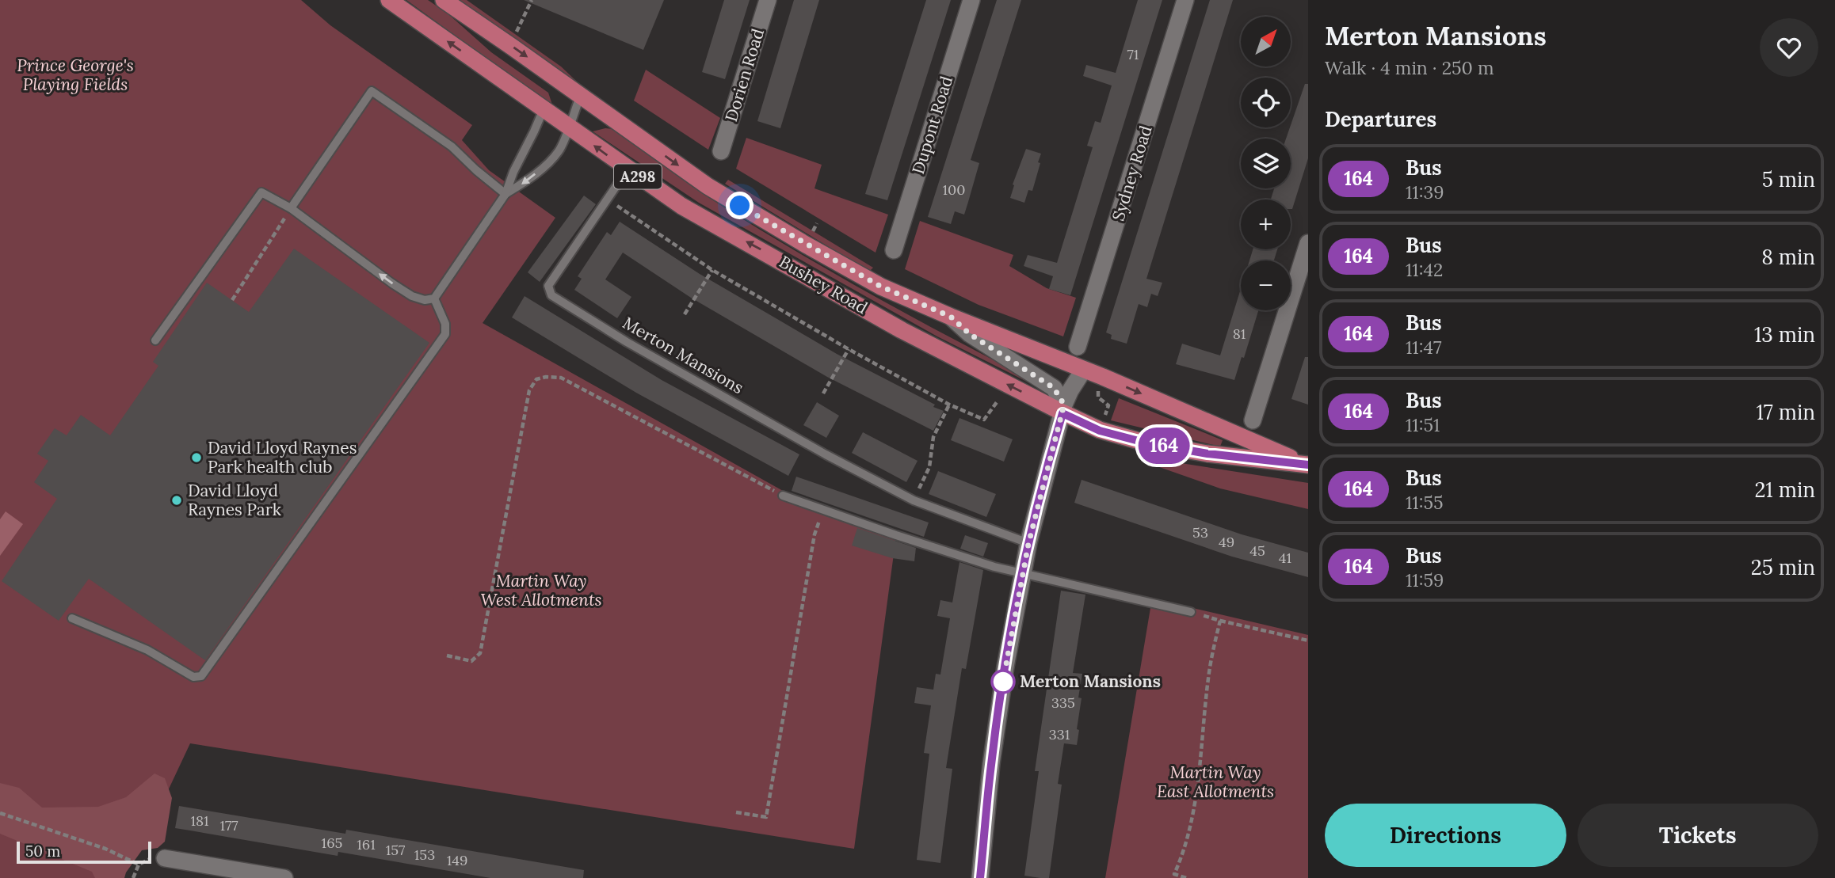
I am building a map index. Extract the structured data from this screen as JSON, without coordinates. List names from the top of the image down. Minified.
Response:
{"streets":{"main road":["A298","Bushey Road"],"street":["Dorien Road","Dupont Road","Sydney Road"],"lane":["Merton Mansions"]},"crossings":[["Bushey Road","Merton Mansions"]],"parks":["Prince George's Playing Fields","Martin Way West Allotments","Martin Way East Allotments"],"places":["David Lloyd Raynes Park health club","David Lloyd Raynes Park","Merton Mansions"],"lines":["bus line 164"],"house_numbers":["71","100","81","53","49","45","41","335","331","181","177","165","161","157","153","149"],"scale_bar":"50 m","north":"top right","page":{"on_map":"164","heading":[["Merton Mansions","Walk · 4 min · 250 m"],"Departures"],"map_buttons":["+","−"],"list":[{"mark":"164","name":"Bus","note":"11:39","value":"5 min"},{"mark":"164","name":"Bus","note":"11:42","value":"8 min"},{"mark":"164","name":"Bus","note":"11:47","value":"13 min"},{"mark":"164","name":"Bus","note":"11:51","value":"17 min"},{"mark":"164","name":"Bus","note":"11:55","value":"21 min"},{"mark":"164","name":"Bus","note":"11:59","value":"25 min"}],"buttons":["Directions","Tickets"],"scale":"50 m"}}
